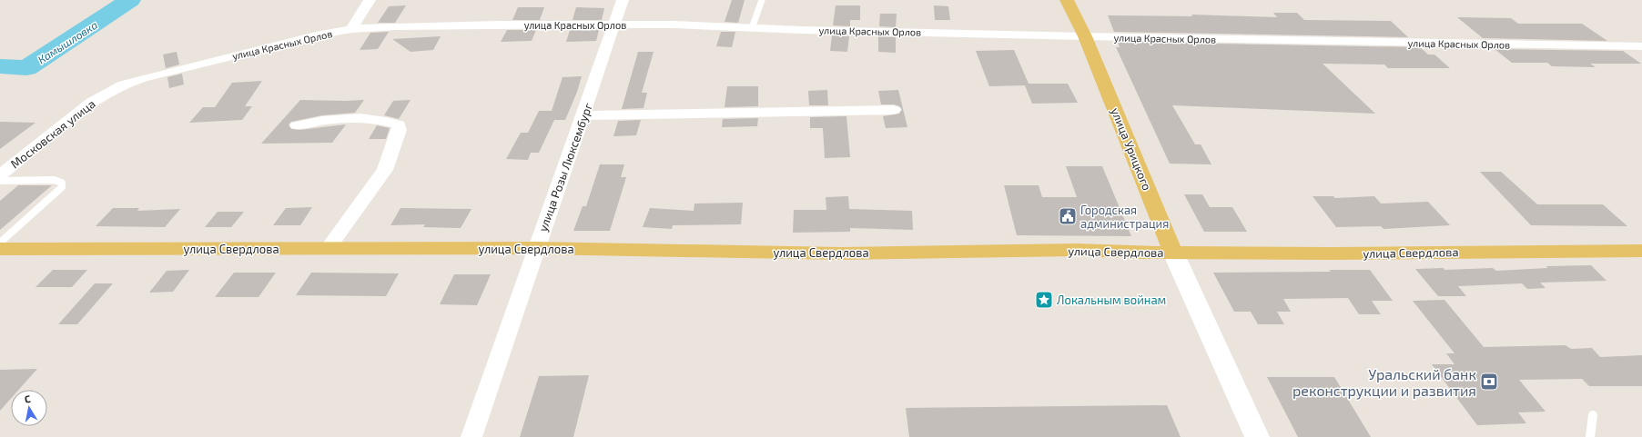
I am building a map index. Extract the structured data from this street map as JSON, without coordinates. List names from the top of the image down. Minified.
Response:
{"streets":{"main road":["улица Урицкого","улица Свердлова"],"street":["улица Красных Орлов","Московская улица","улица Розы Люксембург"]},"crossings":[["улица Красных Орлов","Московская улица"],["улица Красных Орлов","улица Урицкого"],["улица Красных Орлов","улица Розы Люксембург"],["улица Урицкого","улица Свердлова"],["улица Розы Люксембург","улица Свердлова"]],"water":["Камышловка"],"places":{"public building":["Городская администрация"],"place":["Локальным войнам"],"bank":["Уральский банк реконструкции и развития"]},"north":"top"}
